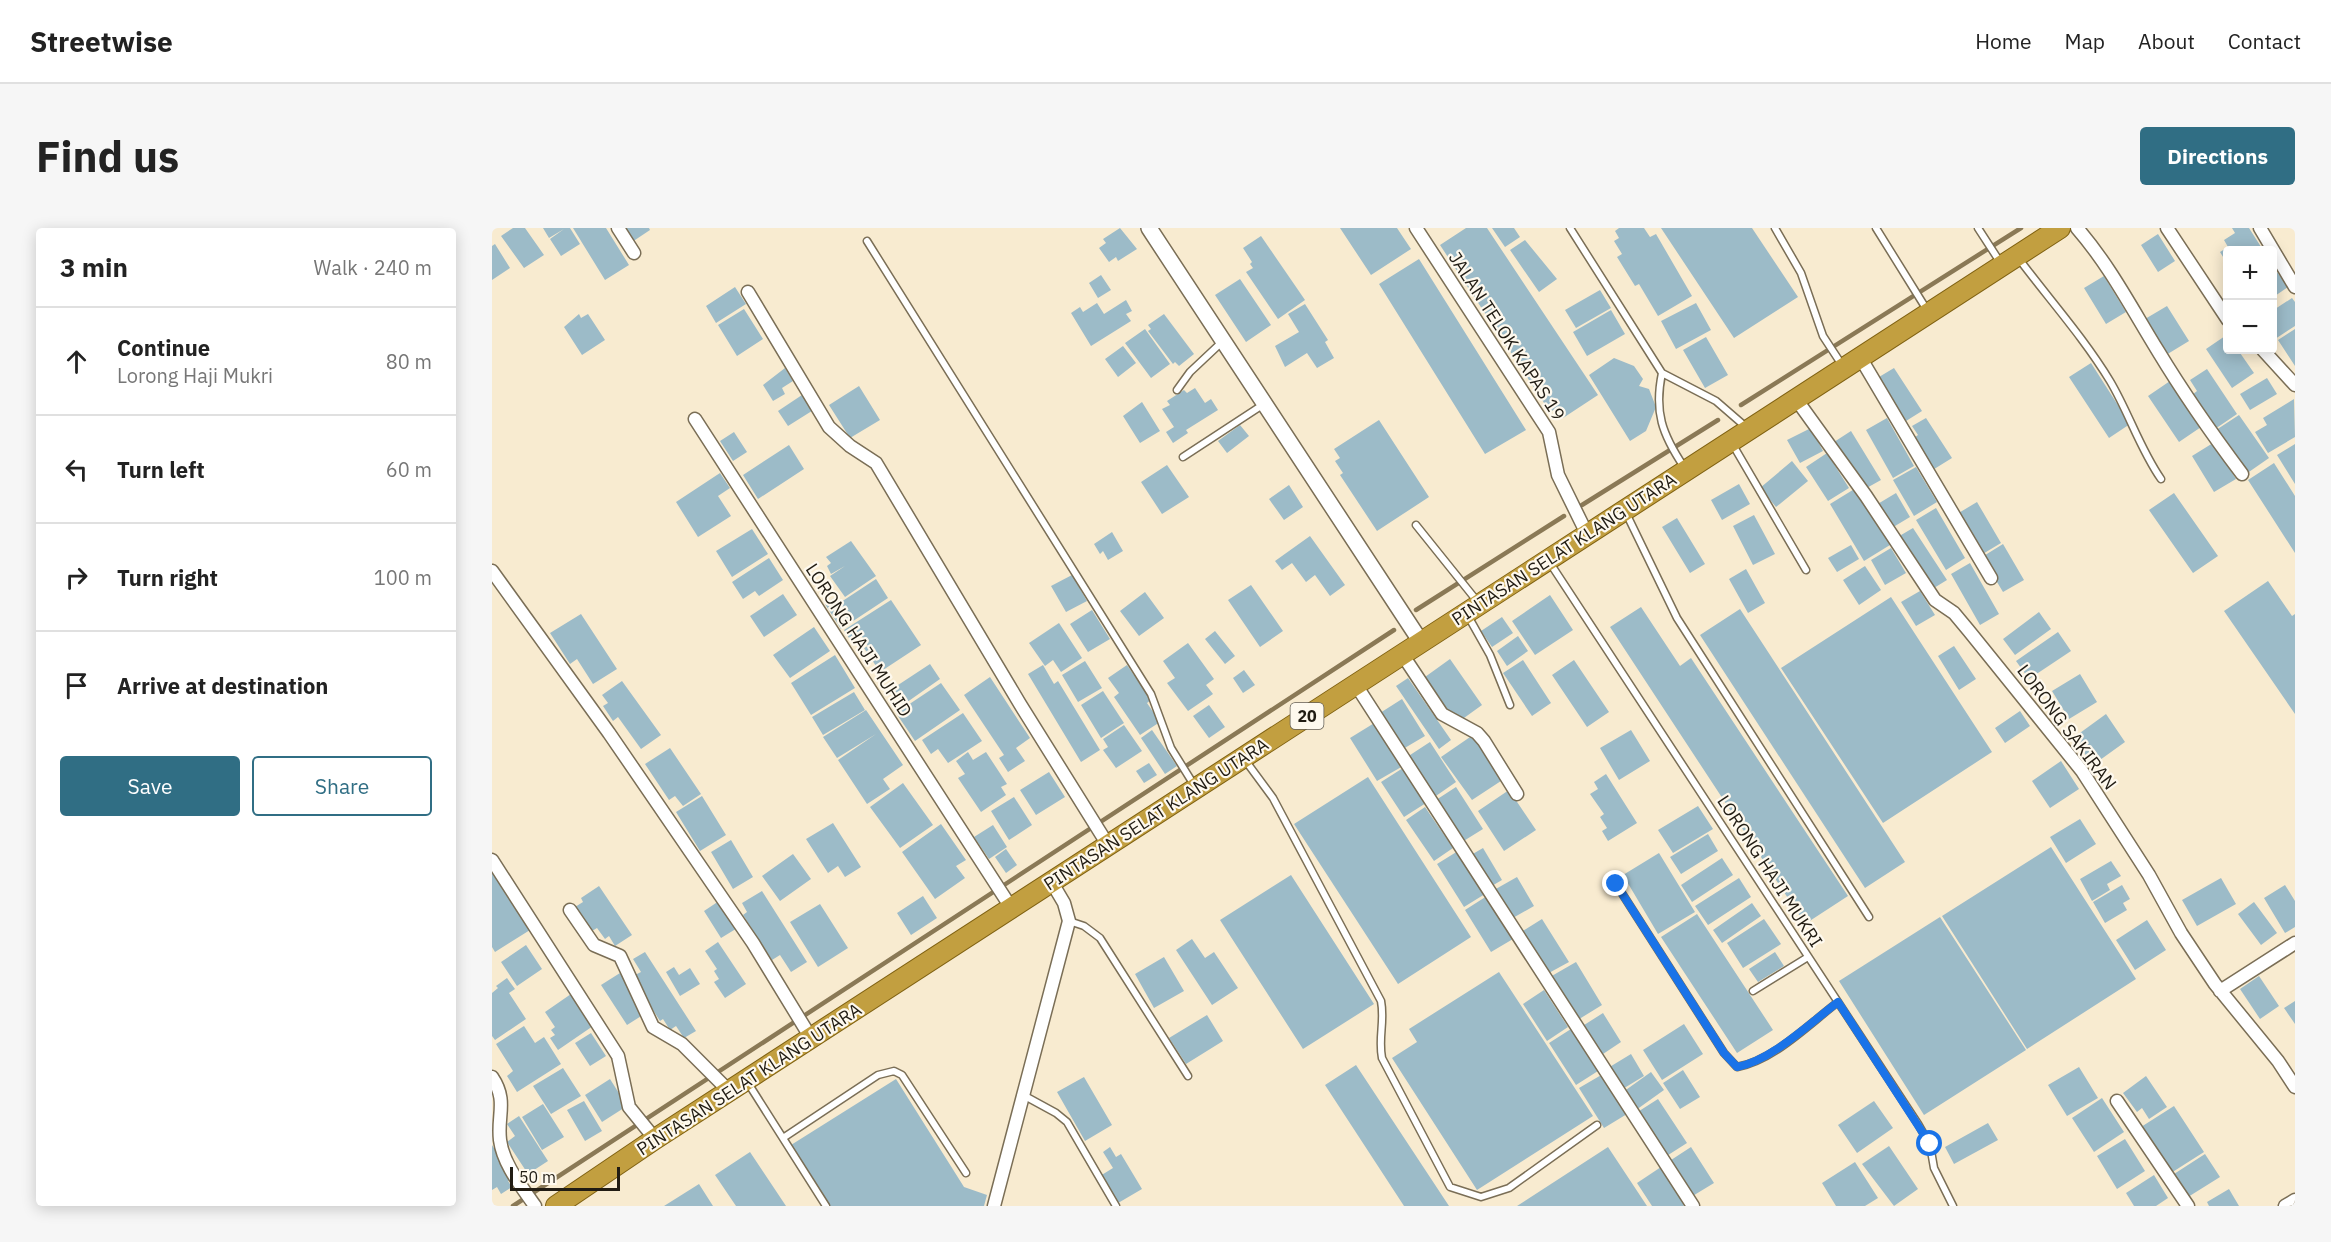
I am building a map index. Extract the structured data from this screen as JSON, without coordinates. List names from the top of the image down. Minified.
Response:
{"streets":{"highway":["PINTASAN SELAT KLANG UTARA","20"],"street":["JALAN TELOK KAPAS 19","LORONG HAJI MUHID","LORONG SAKIRAN"],"lane":["LORONG HAJI MUKRI"]},"crossings":[["JALAN TELOK KAPAS 19","PINTASAN SELAT KLANG UTARA"],["PINTASAN SELAT KLANG UTARA","LORONG HAJI MUHID"],["PINTASAN SELAT KLANG UTARA","LORONG SAKIRAN"],["PINTASAN SELAT KLANG UTARA","LORONG HAJI MUKRI"]],"scale_bar":"50 m","page":{"header":"Streetwise","nav":["Home","Map","About","Contact"],"buttons":["Directions",["Save","Share"]],"title":"Find us","heading":["3 min","Walk · 240 m"],"map_buttons":["+","−"],"list":[["Continue","Lorong Haji Mukri","80 m"],["Turn left","60 m"],["Turn right","100 m"],"Arrive at destination"],"scale":"50 m"}}
